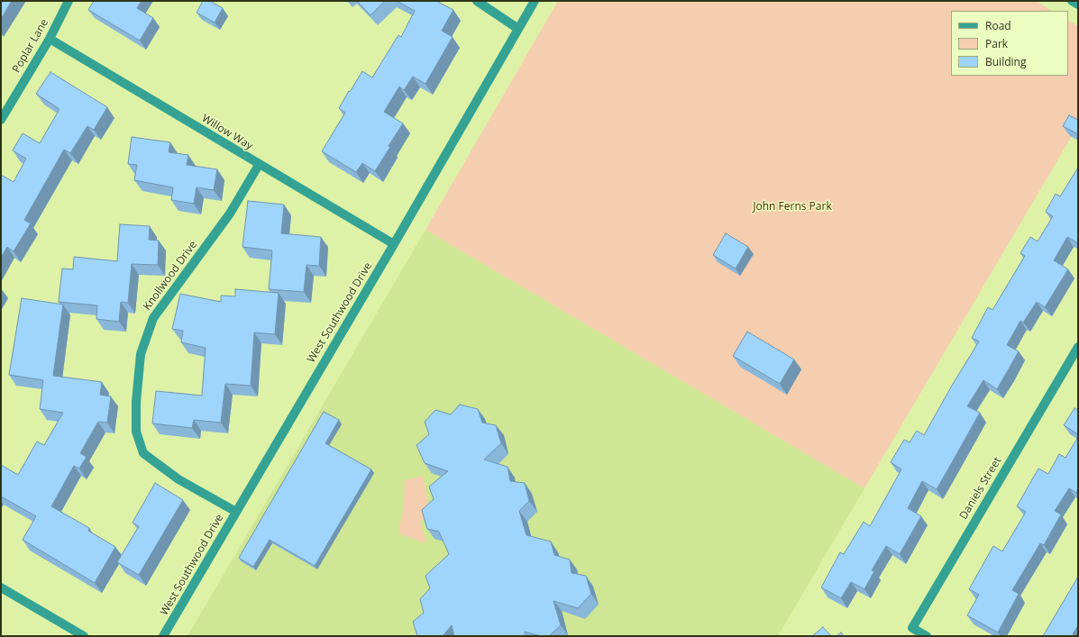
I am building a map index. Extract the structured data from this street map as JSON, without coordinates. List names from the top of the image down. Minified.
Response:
{"streets":{"street":["Poplar Lane","Willow Way","Knollwood Drive","West Southwood Drive","Daniels Street"]},"crossings":[["Poplar Lane","Willow Way"],["Willow Way","Knollwood Drive"],["Willow Way","West Southwood Drive"],["Knollwood Drive","West Southwood Drive"]],"parks":["John Ferns Park"],"legend":["Road","Park","Building"]}
